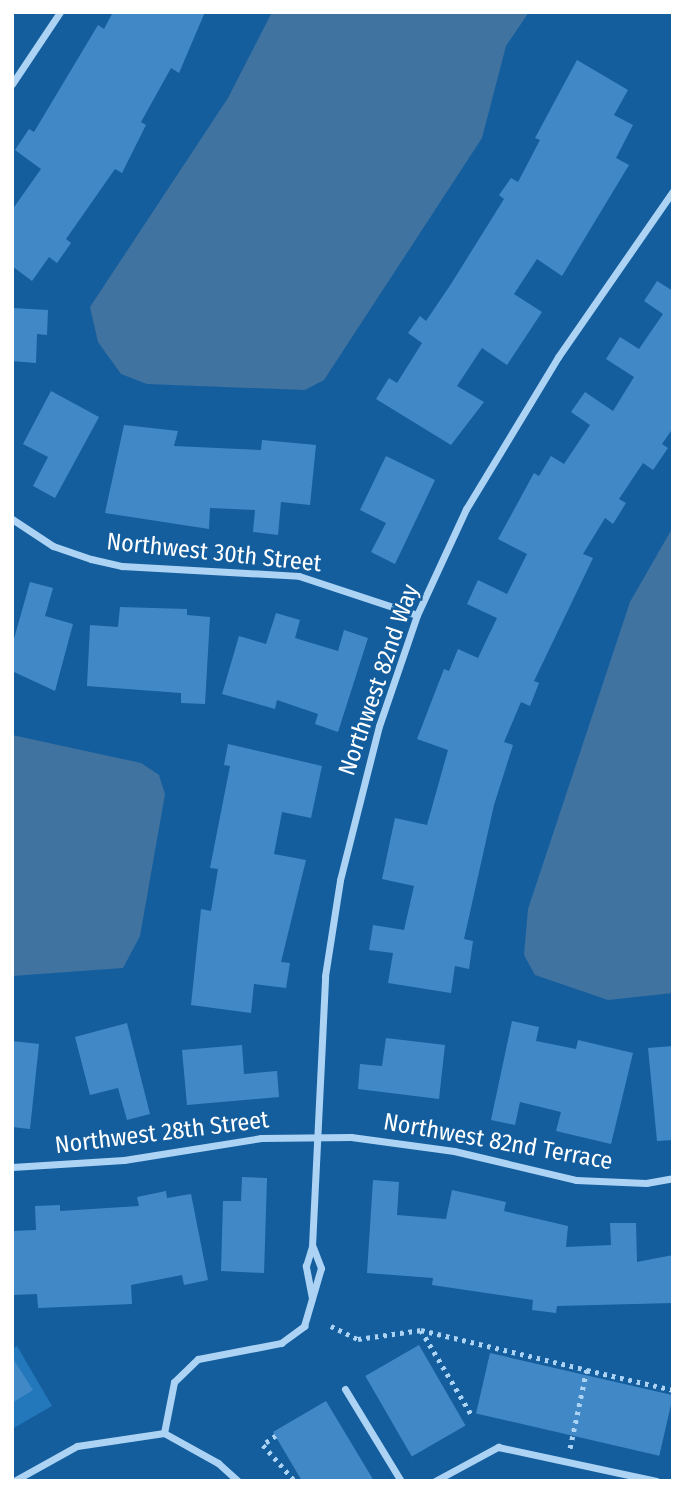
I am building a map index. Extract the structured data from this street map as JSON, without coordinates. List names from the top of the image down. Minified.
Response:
{"streets":{"street":["Northwest 30th Street","Northwest 82nd Way","Northwest 28th Street","Northwest 82nd Terrace"]},"crossings":[["Northwest 30th Street","Northwest 82nd Way"],["Northwest 82nd Way","Northwest 28th Street"],["Northwest 82nd Way","Northwest 82nd Terrace"],["Northwest 28th Street","Northwest 82nd Terrace"]]}
